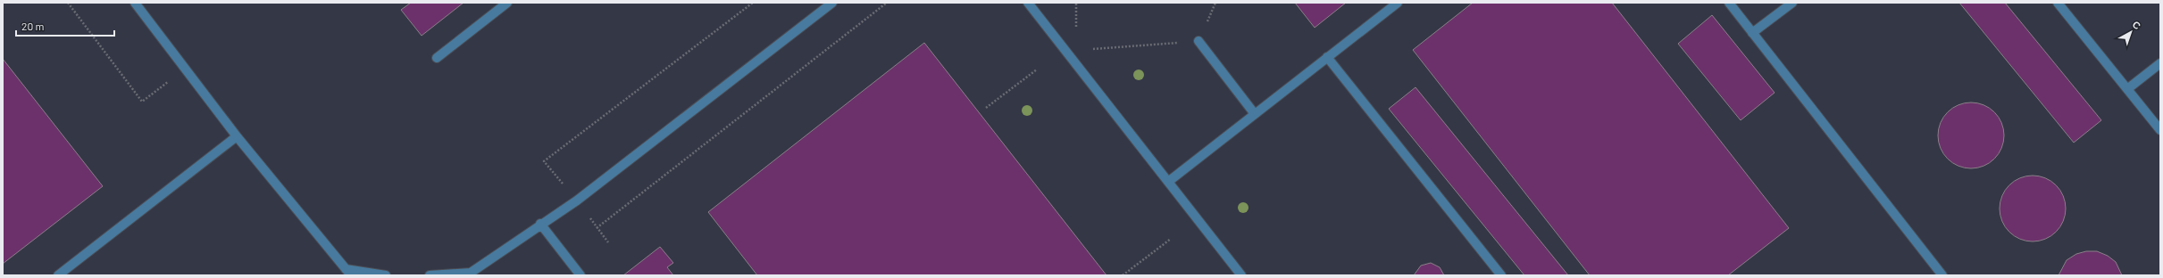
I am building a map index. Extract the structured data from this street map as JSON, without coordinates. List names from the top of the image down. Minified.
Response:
{"scale_bar":"20 m","north":"top right"}
